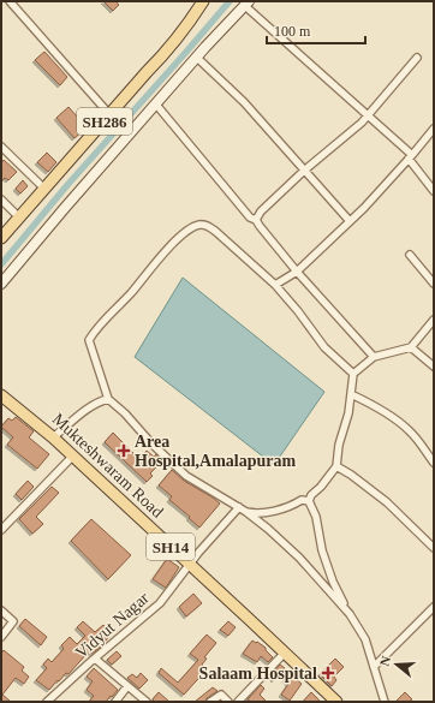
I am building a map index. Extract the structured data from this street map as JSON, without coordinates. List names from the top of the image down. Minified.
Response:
{"streets":{"main road":["SH286","Mukteshwaram Road","SH14"],"street":["Vidyut Nagar"]},"crossings":[["Mukteshwaram Road","Vidyut Nagar"]],"places":{"health":["Area Hospital,Amalapuram","Salaam Hospital"]},"scale_bar":"100 m","north":"left"}
